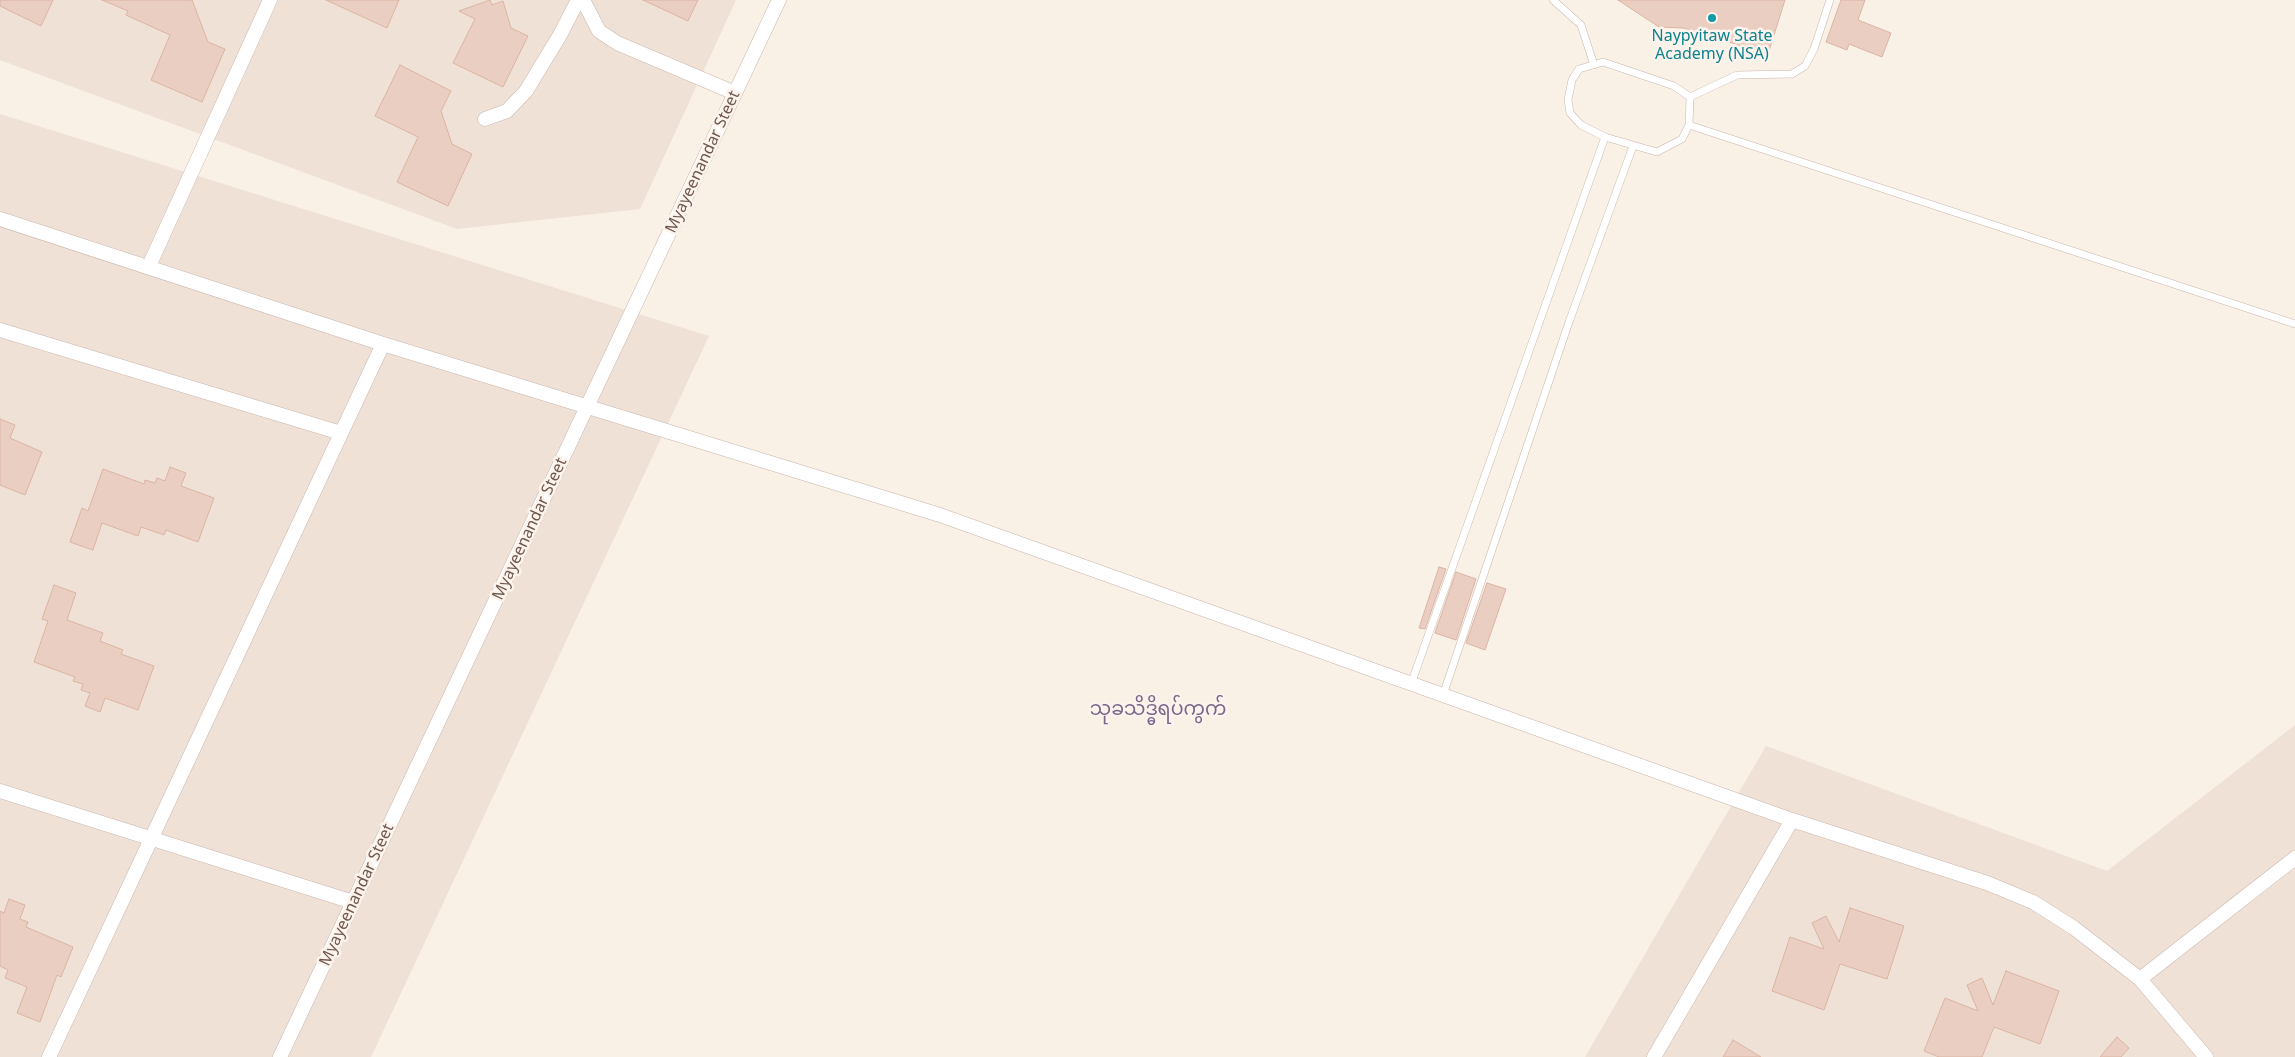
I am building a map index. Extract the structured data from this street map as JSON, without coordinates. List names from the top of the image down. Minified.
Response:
{"streets":{"street":["Myayeenandar Steet"]},"districts":["သုခသိဒ္ဓိရပ်ကွက်"],"places":["Naypyitaw State Academy (NSA)"]}
